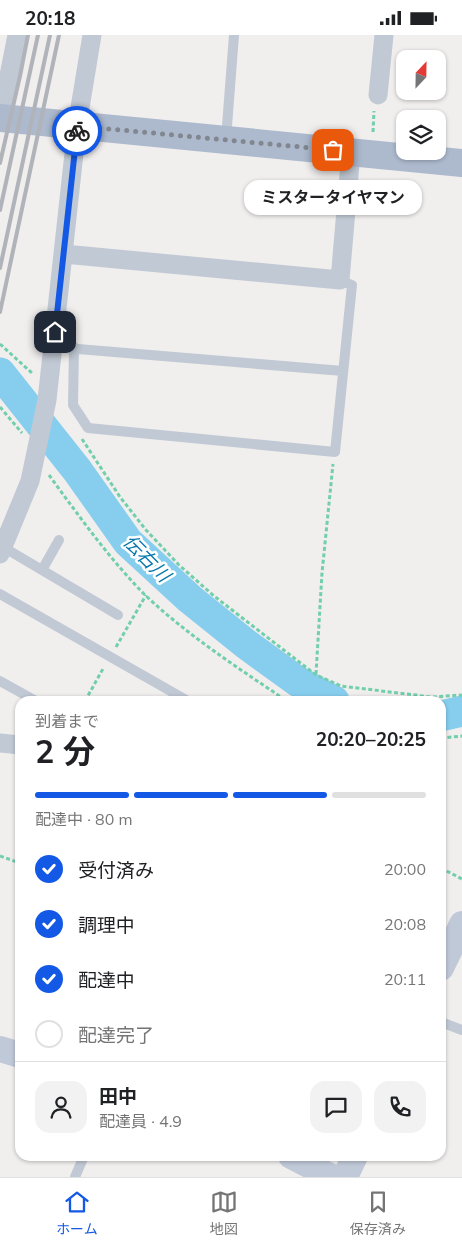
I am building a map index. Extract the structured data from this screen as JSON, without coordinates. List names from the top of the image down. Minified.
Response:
{"water":["伝右川"],"places":["ミスタータイヤマン"],"north":"top","page":{"status":"20:18","bubble":"ミスタータイヤマン","heading":["2 分","到着まで","20:20–20:25"],"panel":["田中","配達員 · 4.9"],"bar":"配達中 · 80 m","list":[["受付済み","20:00"],["調理中","20:08"],["配達中","20:11"],"配達完了"],"tabs":["ホーム","地図","保存済み"]}}
